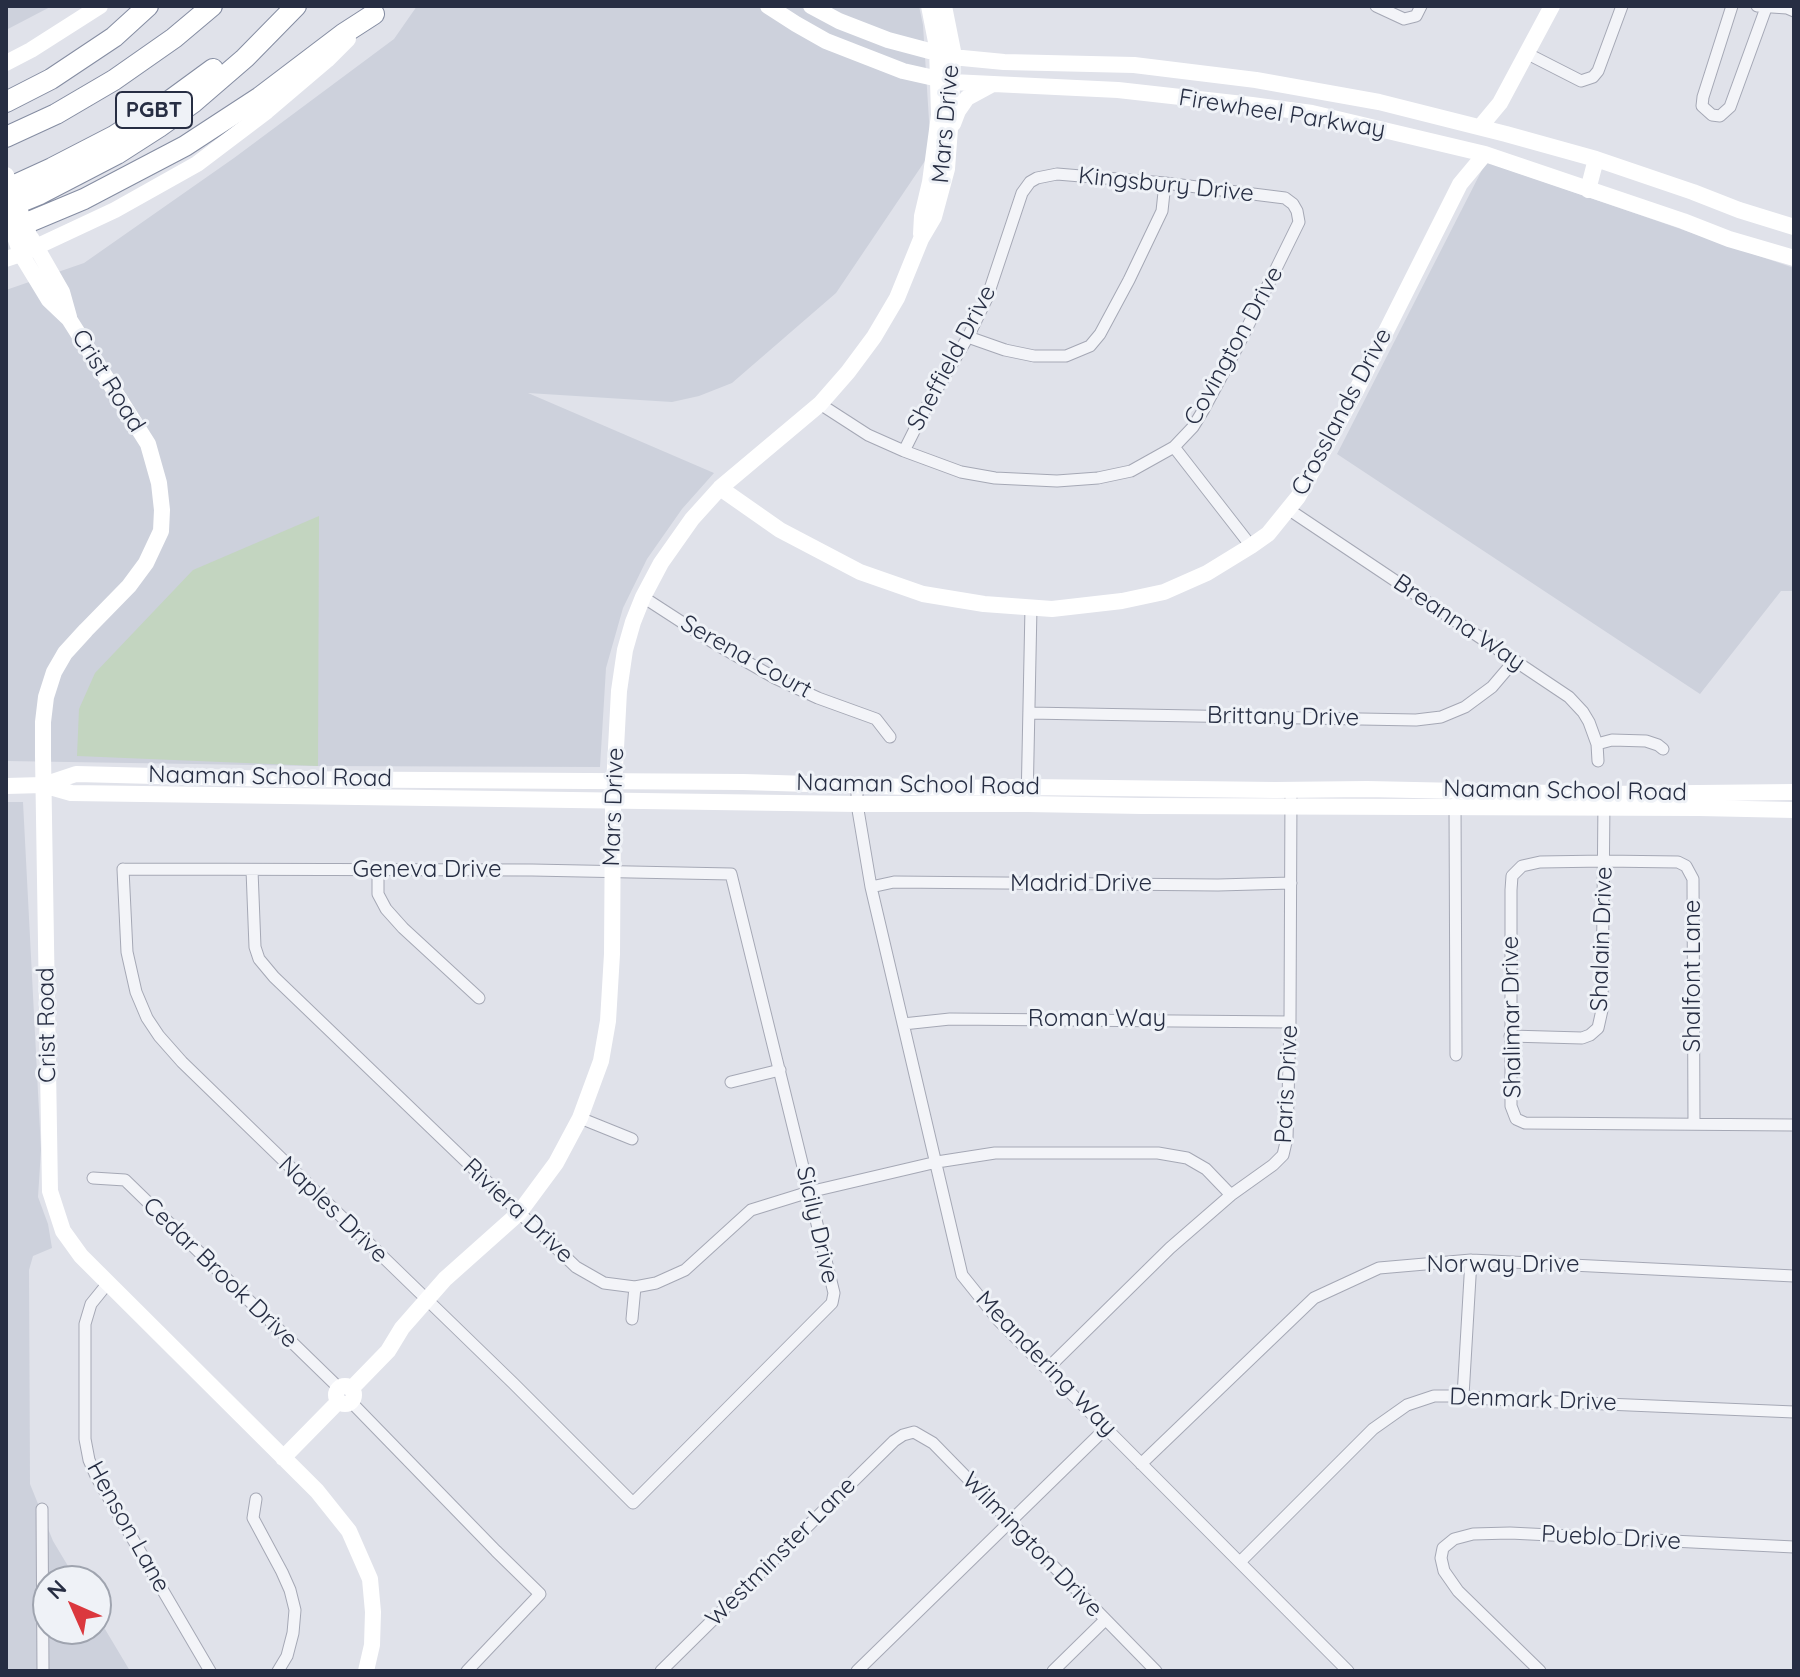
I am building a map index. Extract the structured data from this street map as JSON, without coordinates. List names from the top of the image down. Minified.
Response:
{"streets":{"highway":["PGBT"],"main road":["Firewheel Parkway","Mars Drive","Crist Road","Crosslands Drive","Naaman School Road"],"street":["Kingsbury Drive","Covington Drive","Sheffield Drive","Breanna Way","Serena Court","Brittany Drive","Geneva Drive","Madrid Drive","Shalain Drive","Shalfont Lane","Shalimar Drive","Roman Way","Paris Drive","Naples Drive","Riviera Drive","Sicily Drive","Norway Drive","Cedar Brook Drive","Meandering Way","Denmark Drive","Henson Lane","Pueblo Drive","Wilmington Drive","Westminster Lane"]},"crossings":[["Firewheel Parkway","Mars Drive"],["Firewheel Parkway","Crosslands Drive"],["Mars Drive","Covington Drive"],["Mars Drive","Crist Road"],["Mars Drive","Crosslands Drive"],["Mars Drive","Serena Court"],["Mars Drive","Naaman School Road"],["Mars Drive","Geneva Drive"],["Mars Drive","Naples Drive"],["Mars Drive","Riviera Drive"],["Mars Drive","Cedar Brook Drive"],["Kingsbury Drive","Covington Drive"],["Kingsbury Drive","Sheffield Drive"],["Covington Drive","Sheffield Drive"],["Crist Road","Naaman School Road"],["Crist Road","Henson Lane"],["Crosslands Drive","Breanna Way"],["Breanna Way","Brittany Drive"],["Naaman School Road","Shalain Drive"],["Naaman School Road","Paris Drive"],["Naaman School Road","Meandering Way"],["Geneva Drive","Naples Drive"],["Geneva Drive","Riviera Drive"],["Geneva Drive","Sicily Drive"],["Madrid Drive","Paris Drive"],["Madrid Drive","Meandering Way"],["Shalain Drive","Shalfont Lane"],["Shalain Drive","Shalimar Drive"],["Shalfont Lane","Shalimar Drive"],["Roman Way","Paris Drive"],["Roman Way","Meandering Way"],["Paris Drive","Riviera Drive"],["Paris Drive","Meandering Way"],["Naples Drive","Sicily Drive"],["Riviera Drive","Sicily Drive"],["Riviera Drive","Meandering Way"],["Norway Drive","Meandering Way"],["Meandering Way","Denmark Drive"],["Wilmington Drive","Westminster Lane"]],"north":"top left"}
